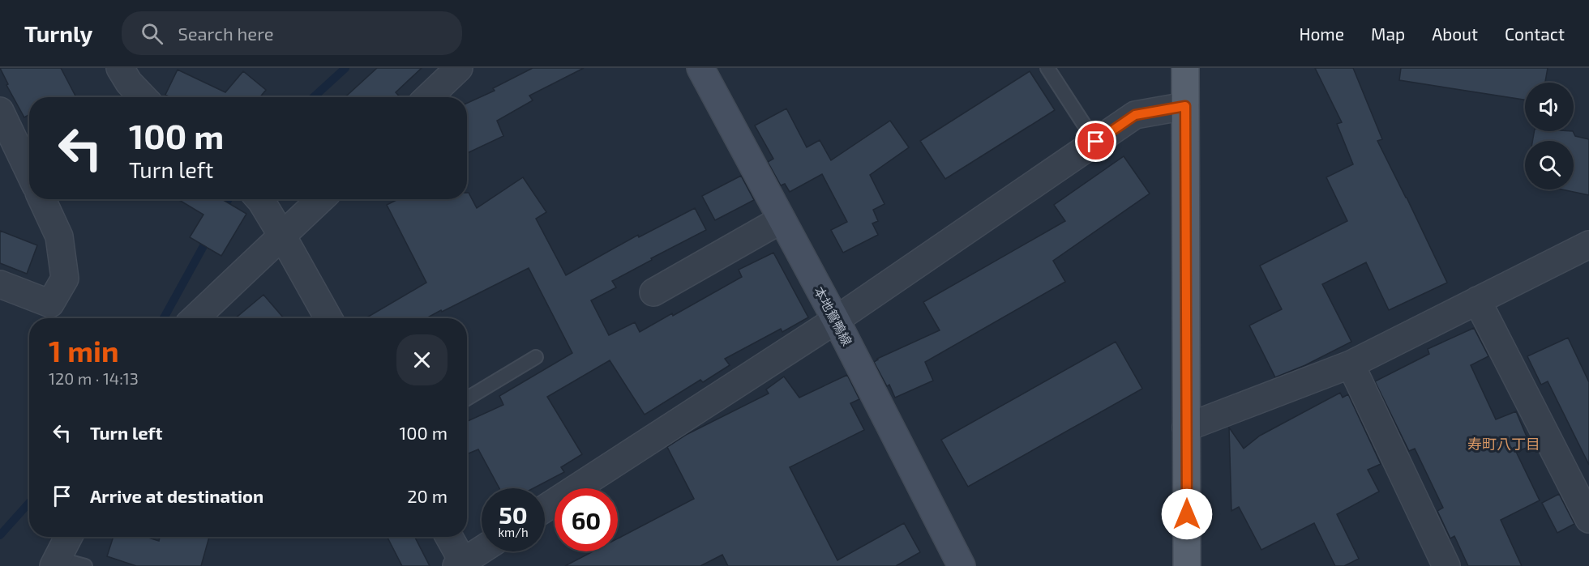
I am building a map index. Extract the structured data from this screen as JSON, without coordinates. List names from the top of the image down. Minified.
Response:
{"streets":{"main road":["本地鴛鴨線"]},"districts":["寿町八丁目"],"page":{"header":"Turnly","search":"Search here","nav":["Home","Map","About","Contact"],"turn":["100 m","Turn left"],"heading":["1 min","120 m · 14:13"],"list":[{"name":"Turn left","value":"100 m"},{"name":"Arrive at destination","value":"20 m"}],"speed":"50 km/h","limit":"60"}}
